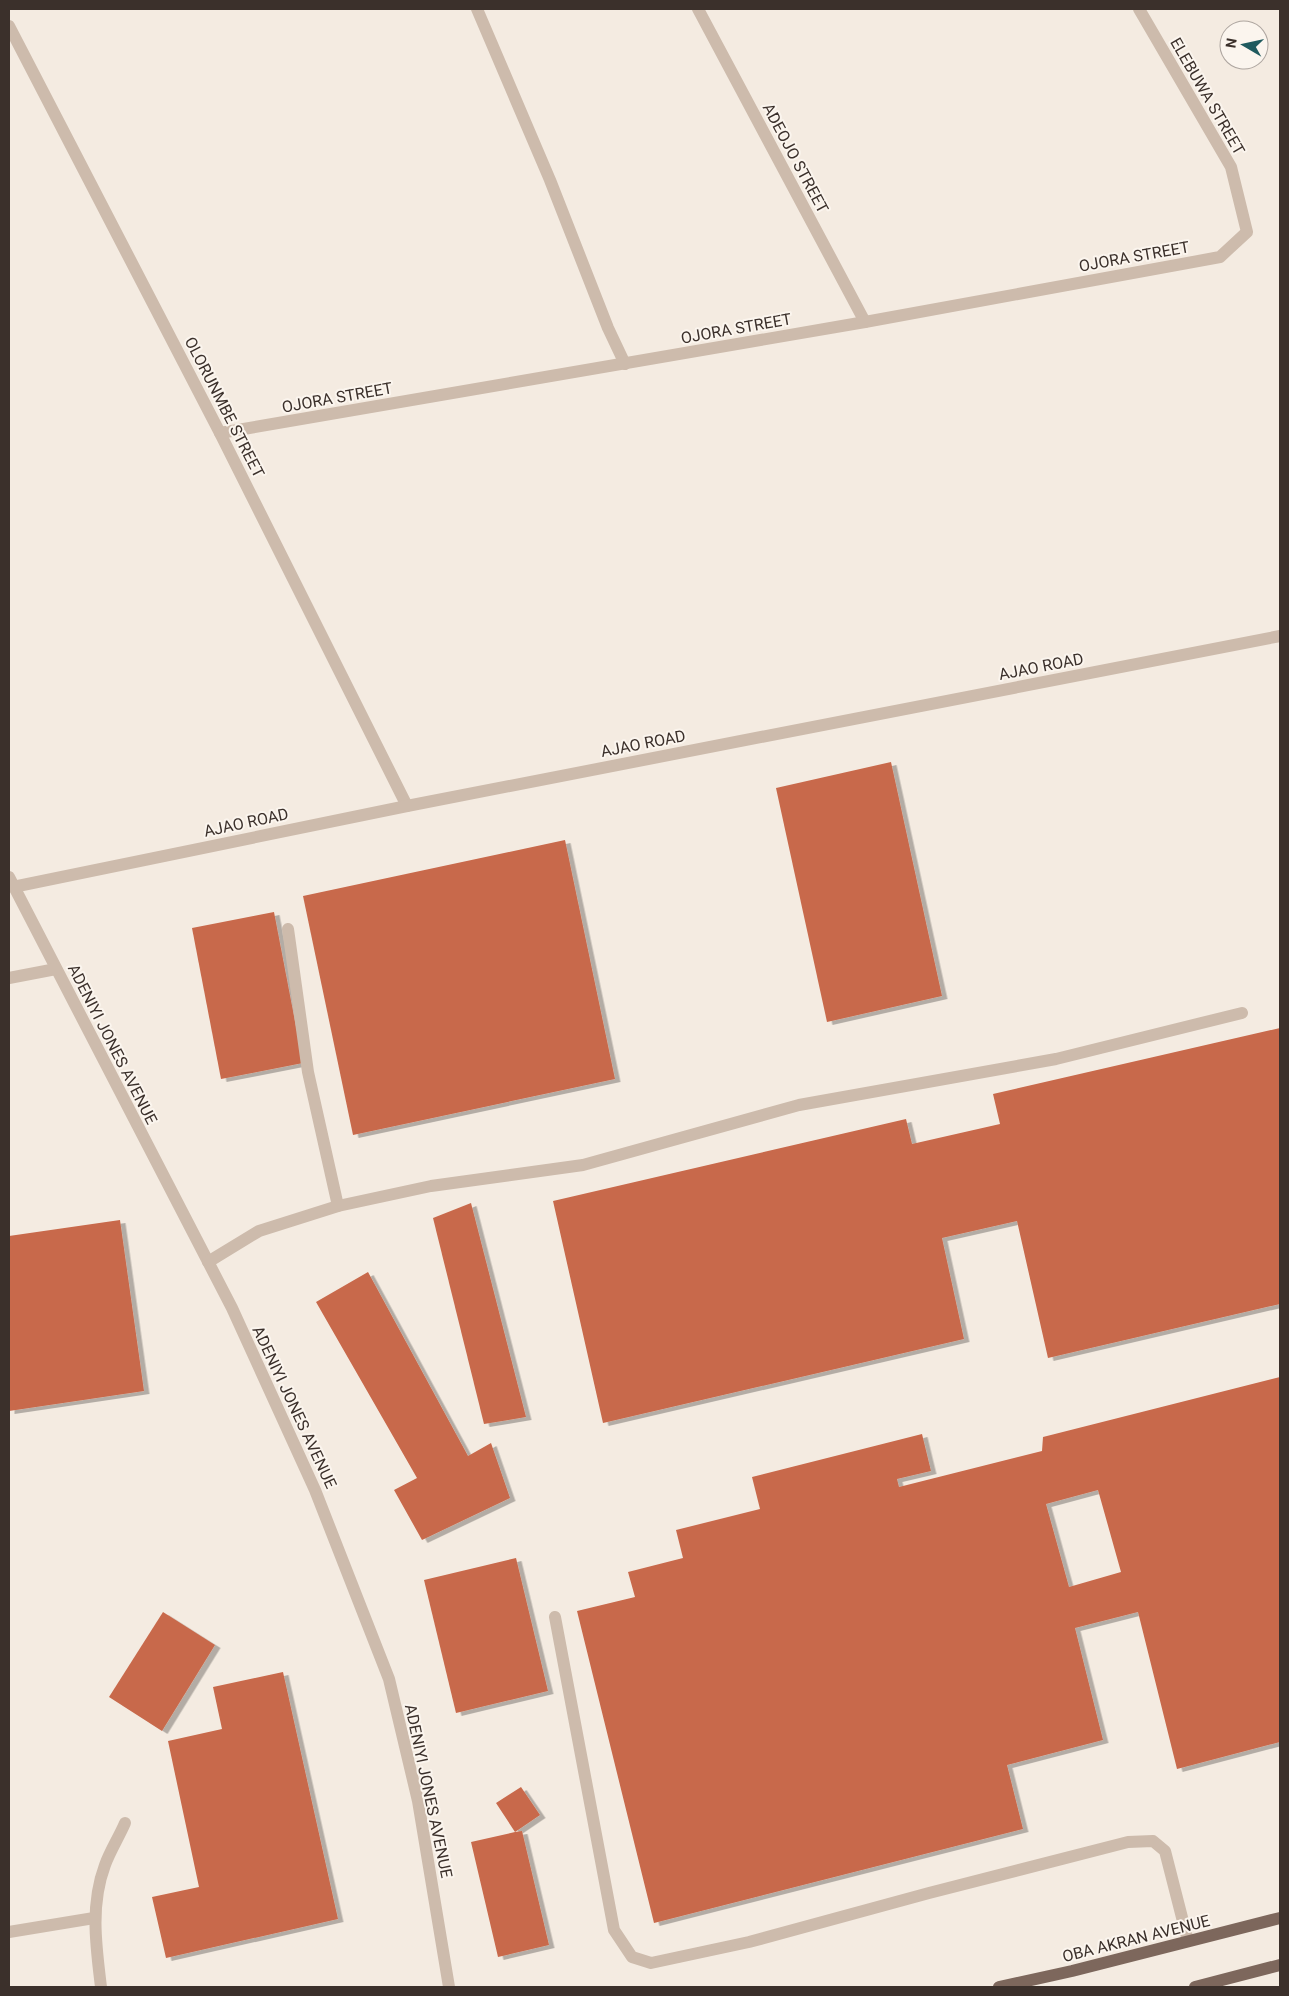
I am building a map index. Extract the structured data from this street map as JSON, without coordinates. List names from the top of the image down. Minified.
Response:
{"streets":{"main road":["OBA AKRAN AVENUE"],"street":["ELEBUWA STREET","ADEOJO STREET","OJORA STREET","OLORUNMBE STREET","AJAO ROAD","ADENIYI JONES AVENUE"]},"crossings":[["ELEBUWA STREET","OJORA STREET"],["ADEOJO STREET","OJORA STREET"],["OJORA STREET","OLORUNMBE STREET"],["OLORUNMBE STREET","AJAO ROAD"],["AJAO ROAD","ADENIYI JONES AVENUE"]],"north":"left"}
